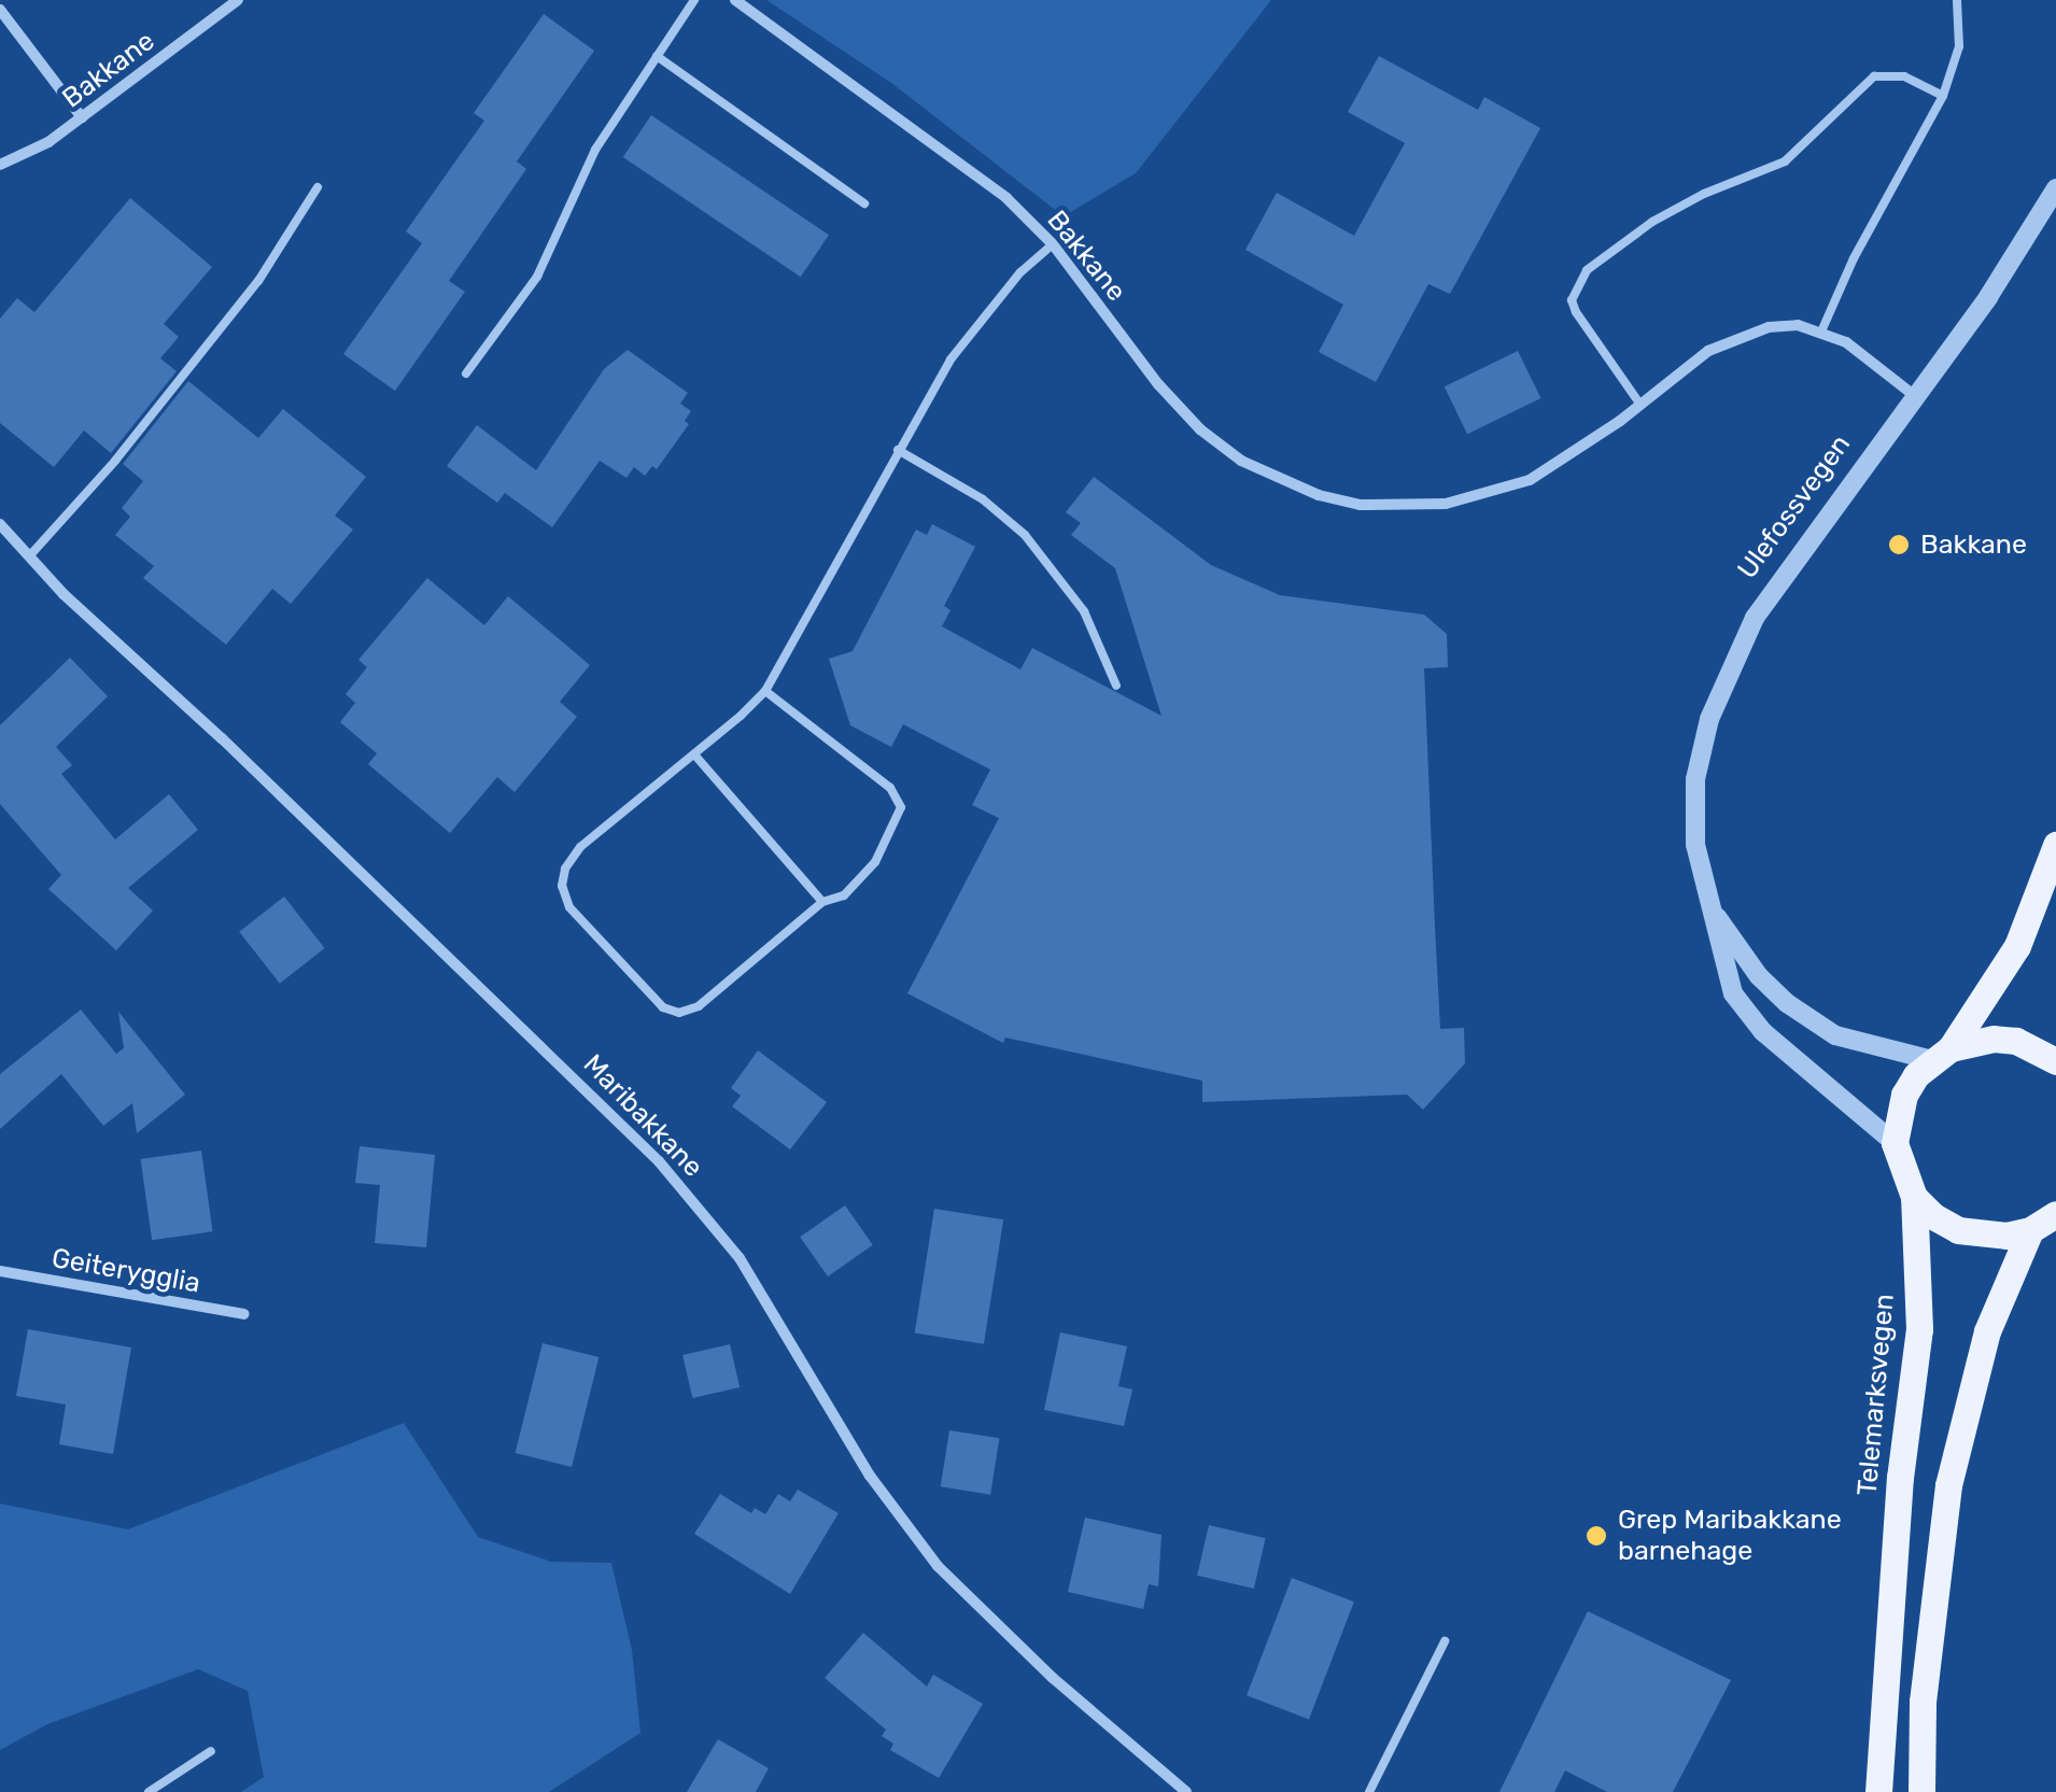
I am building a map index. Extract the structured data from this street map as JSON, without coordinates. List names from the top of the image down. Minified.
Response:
{"streets":{"main road":["Telemarksvegen"],"street":["Bakkane","Ulefossvegen","Maribakkane","Geiterygglia"]},"crossings":[["Bakkane","Ulefossvegen"],["Ulefossvegen","Telemarksvegen"]],"places":["Bakkane","Grep Maribakkane barnehage"]}
